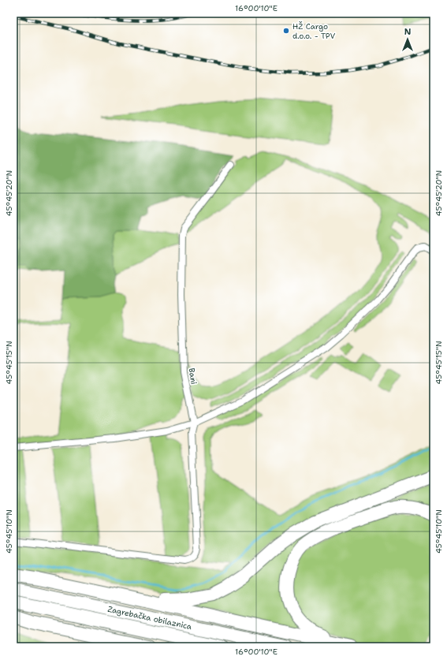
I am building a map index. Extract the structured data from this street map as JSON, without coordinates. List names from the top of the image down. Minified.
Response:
{"streets":{"highway":["Zagrebačka obilaznica"],"street":["Bani"]},"places":["HŽ Cargo d.o.o. - TPV"],"north":"top","coordinates":["16°00'10\"E","45°45'20\"N","45°45'15\"N","45°45'10\"N"]}
